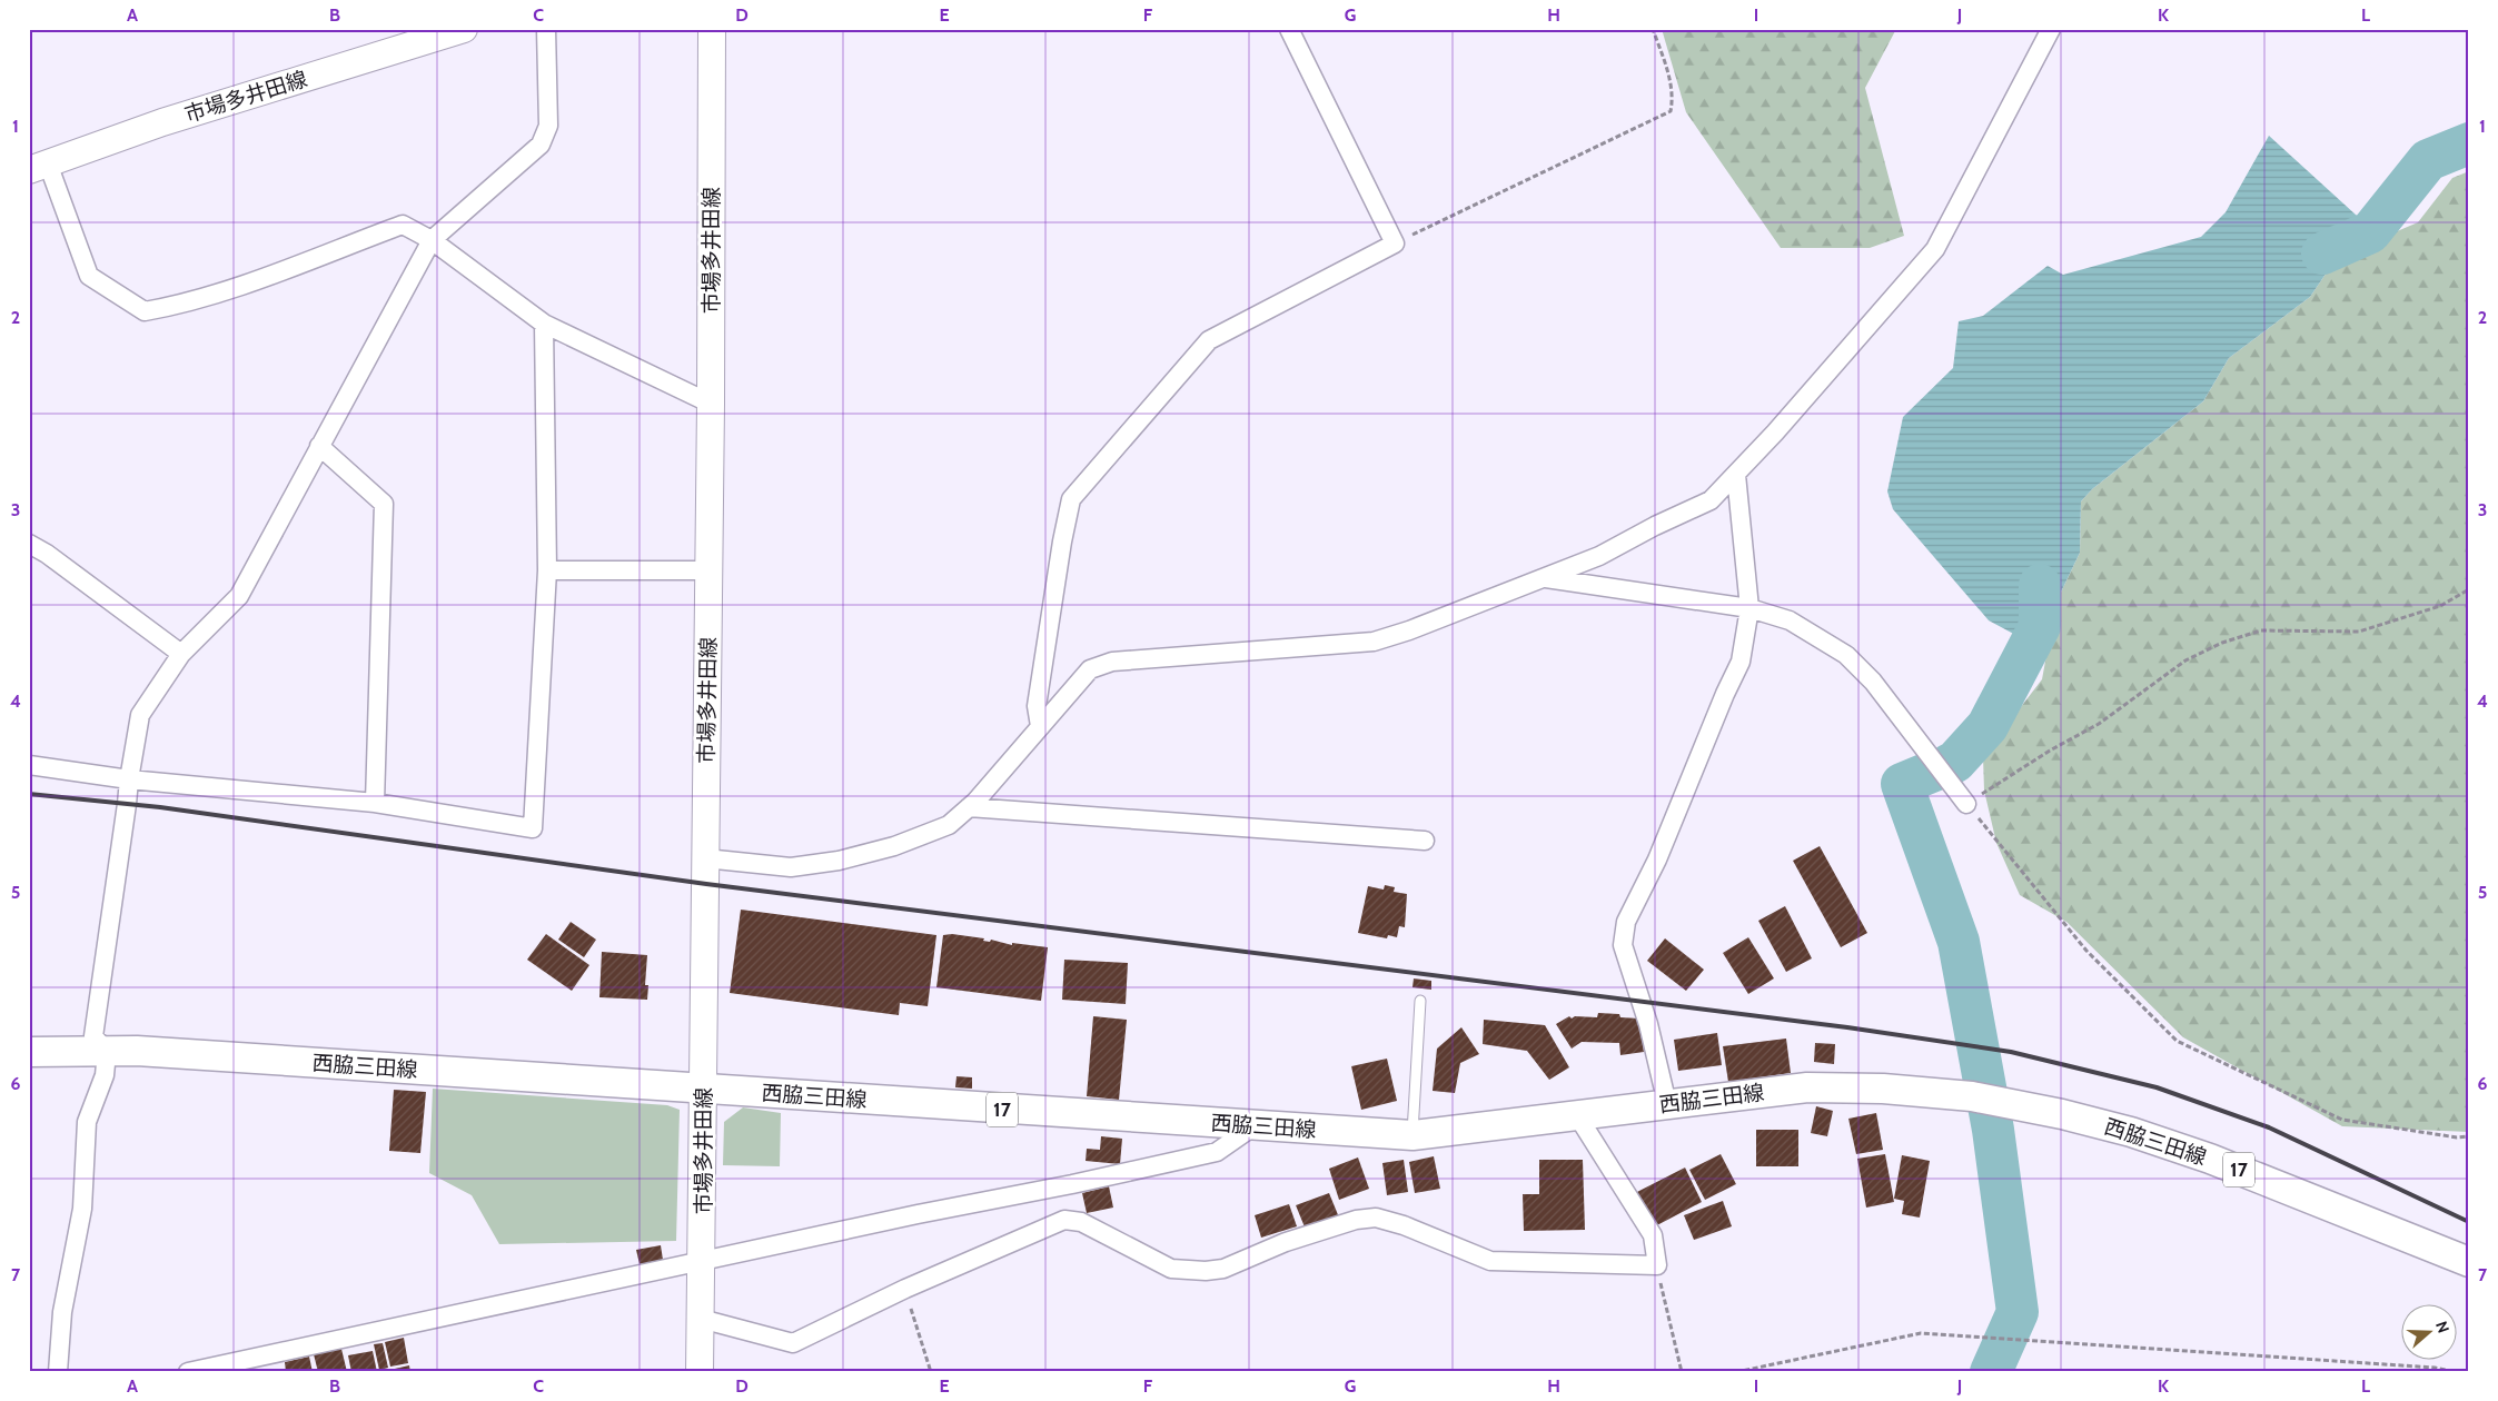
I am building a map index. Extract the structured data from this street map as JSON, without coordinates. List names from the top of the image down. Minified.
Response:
{"streets":{"main road":["市場多井田線","西脇三田線","17"]},"crossings":[["市場多井田線","西脇三田線"]],"north":"right","grid":{"columns":["A","B","C","D","E","F","G","H","I","J","K","L"],"rows":["1","2","3","4","5","6","7"]}}
